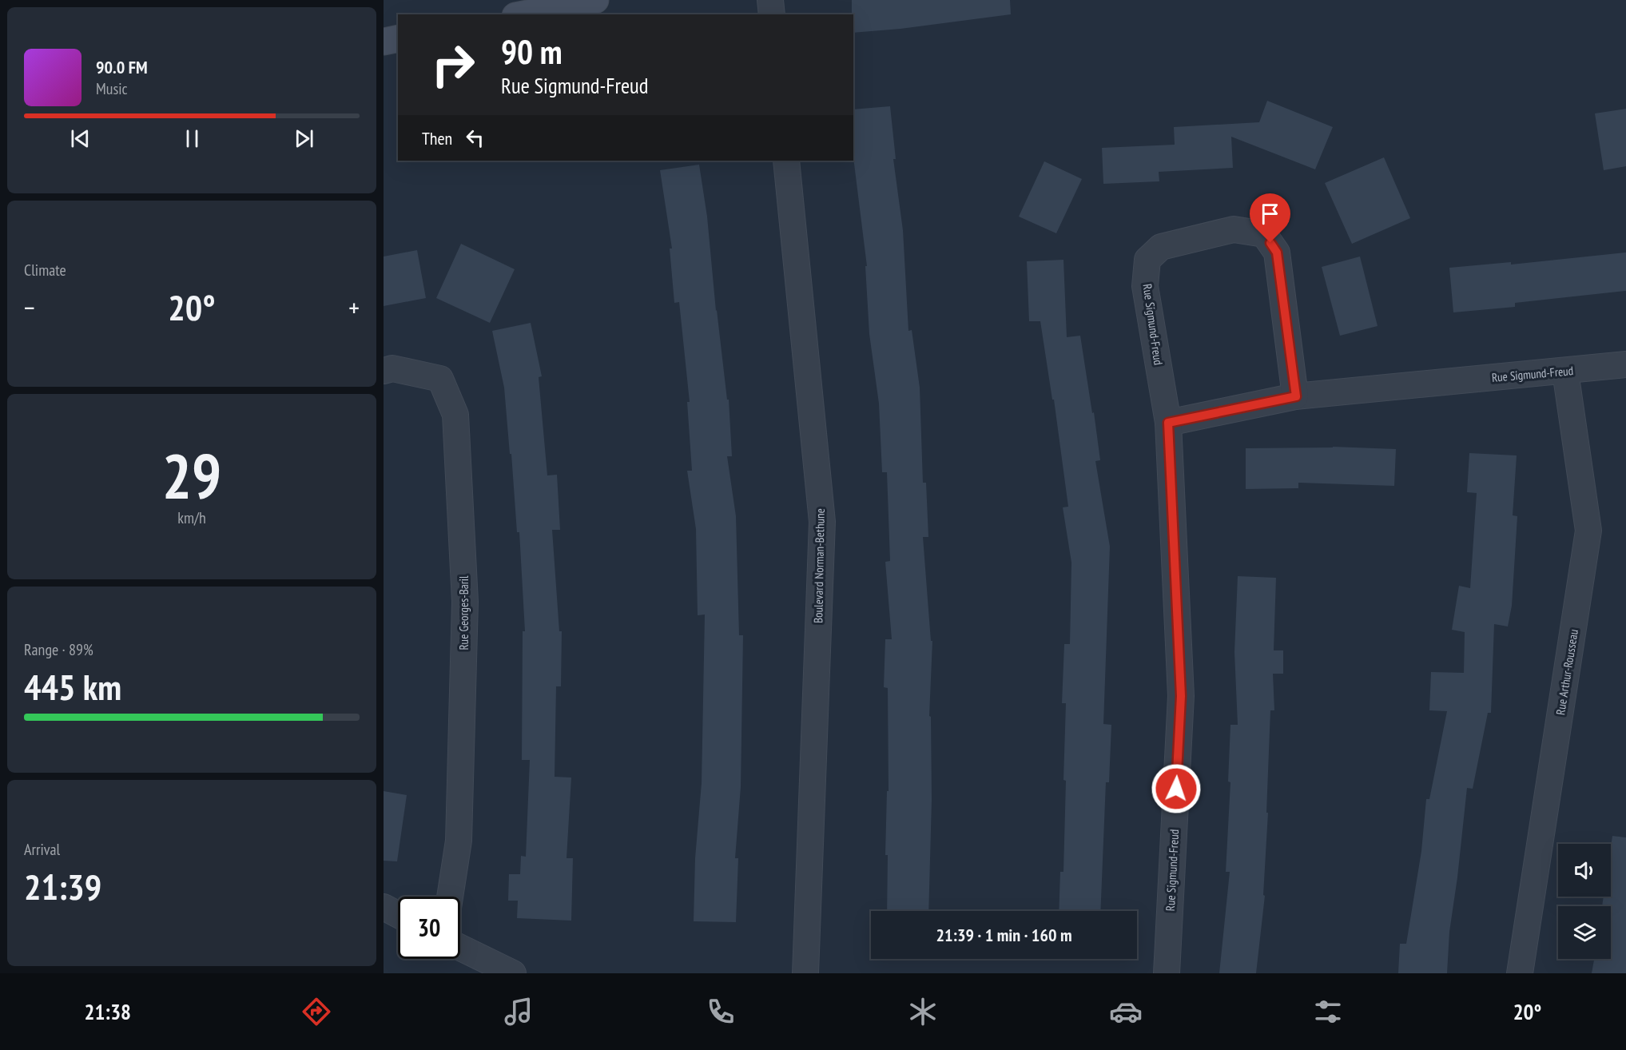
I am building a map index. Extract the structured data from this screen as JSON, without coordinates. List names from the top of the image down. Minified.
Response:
{"streets":{"street":["Rue Sigmund-Freud","Boulevard Norman-Bethune","Rue Georges-Baril","Rue Arthur-Rousseau"]},"crossings":[["Rue Sigmund-Freud","Rue Arthur-Rousseau"]],"page":{"turn":["90 m","Rue Sigmund-Freud"],"song":["90.0 FM","Music"],"then":"Then","tile":["Climate",["29","km/h"],["Range · 89%","445 km"],["Arrival","21:39"]],"heat":["−","20°","+"],"limit":"30","trip":"21:39 · 1 min · 160 m","tabs":["21:38","20°"]}}
